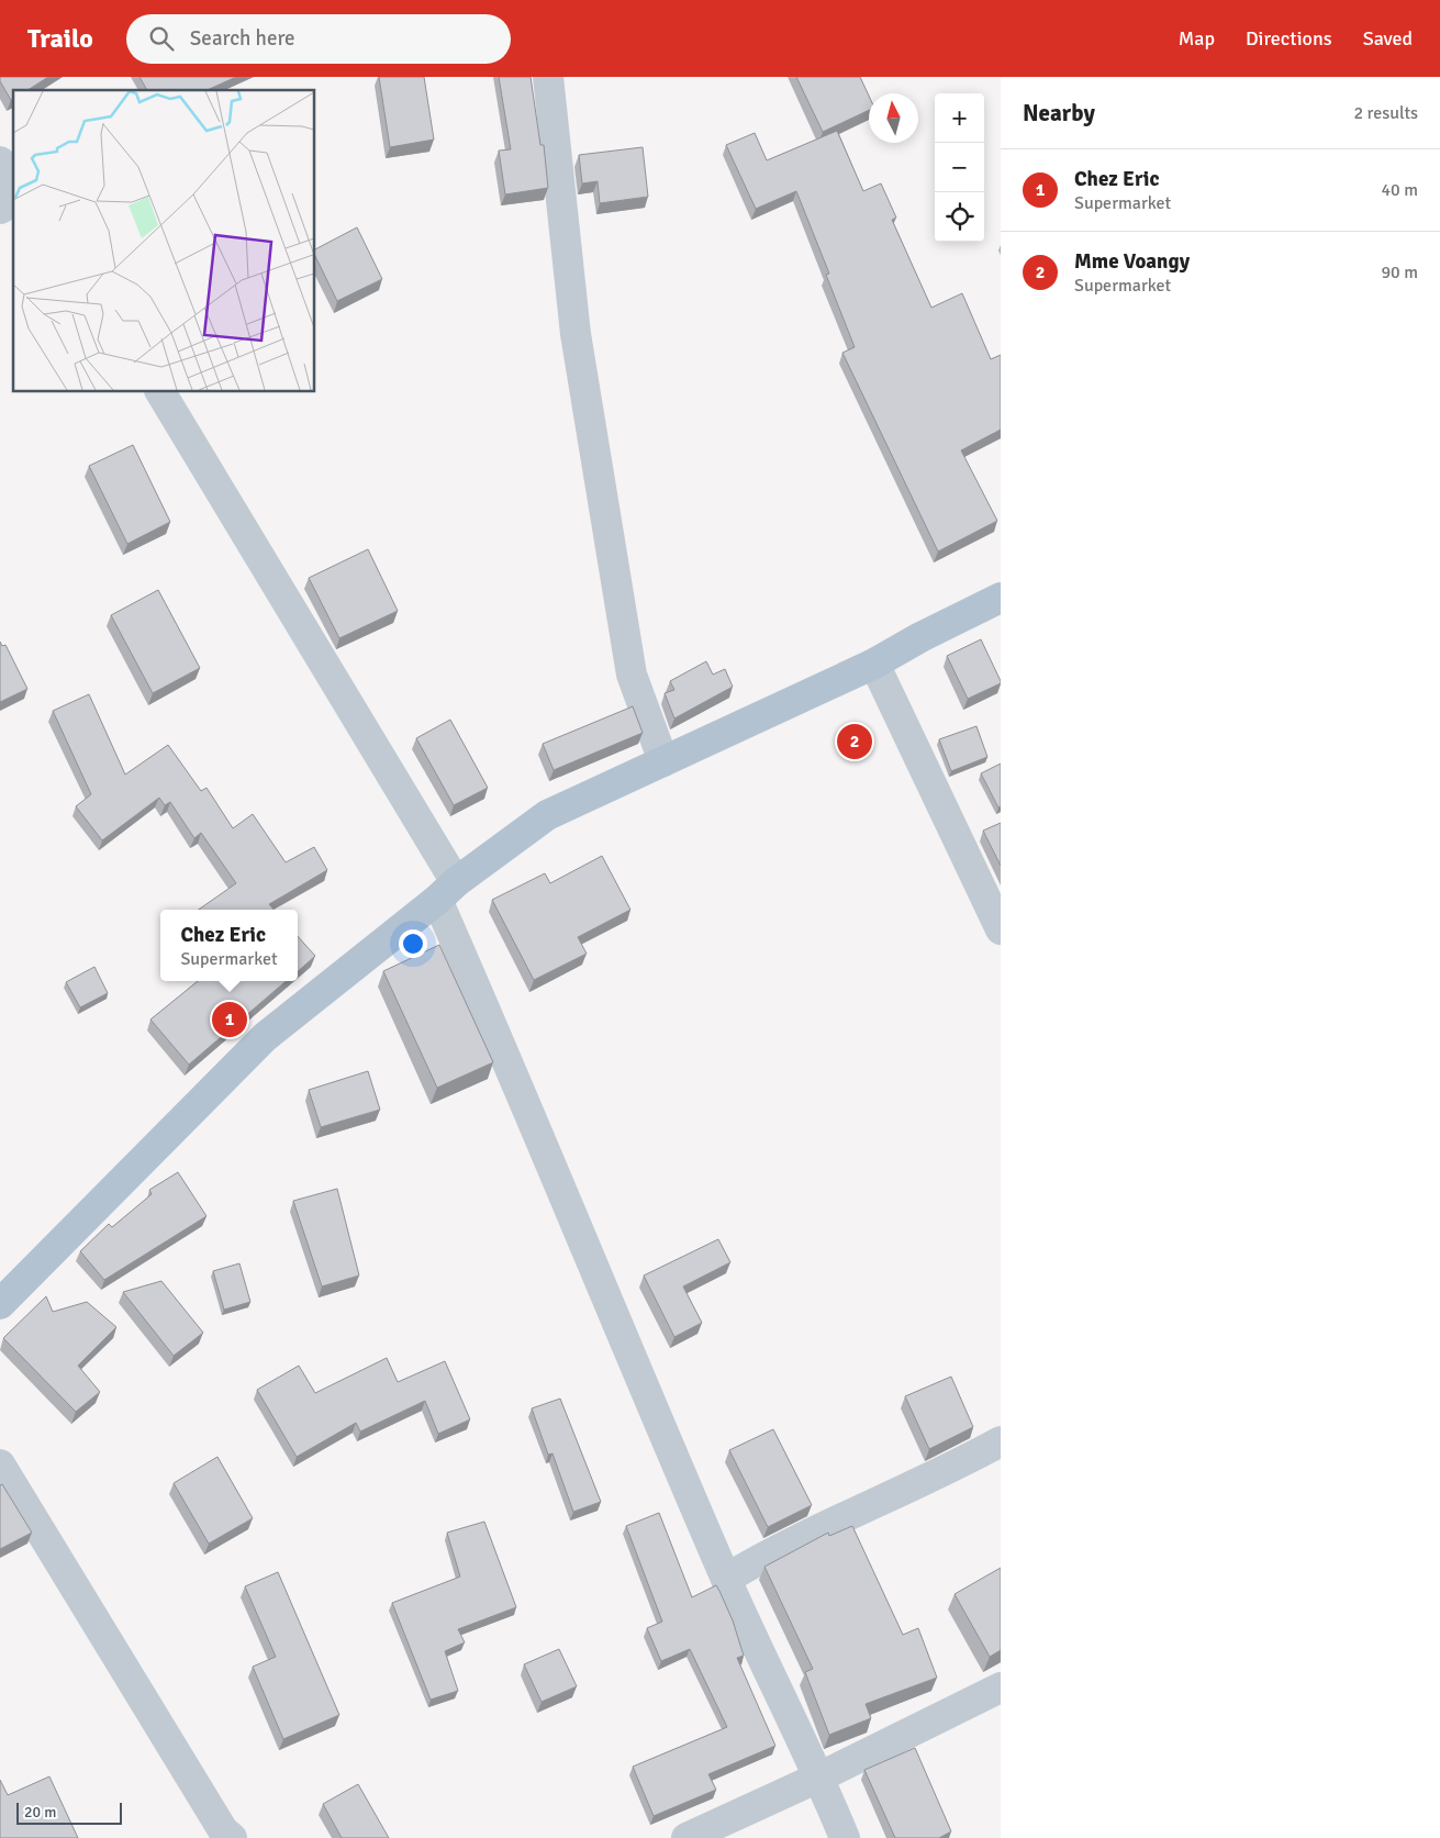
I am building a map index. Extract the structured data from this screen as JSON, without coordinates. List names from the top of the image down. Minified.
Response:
{"scale_bar":"20 m","north":"top","page":{"header":"Trailo","search":"Search here","nav":["Map","Directions","Saved"],"heading":["Nearby","2 results"],"map_buttons":["+","−"],"list":[{"mark":"1","name":"Chez Eric","note":"Supermarket","value":"40 m"},{"mark":"2","name":"Mme Voangy","note":"Supermarket","value":"90 m"}],"pins":["2","1"],"popup":["Chez Eric","Supermarket"],"scale":"20 m"}}
